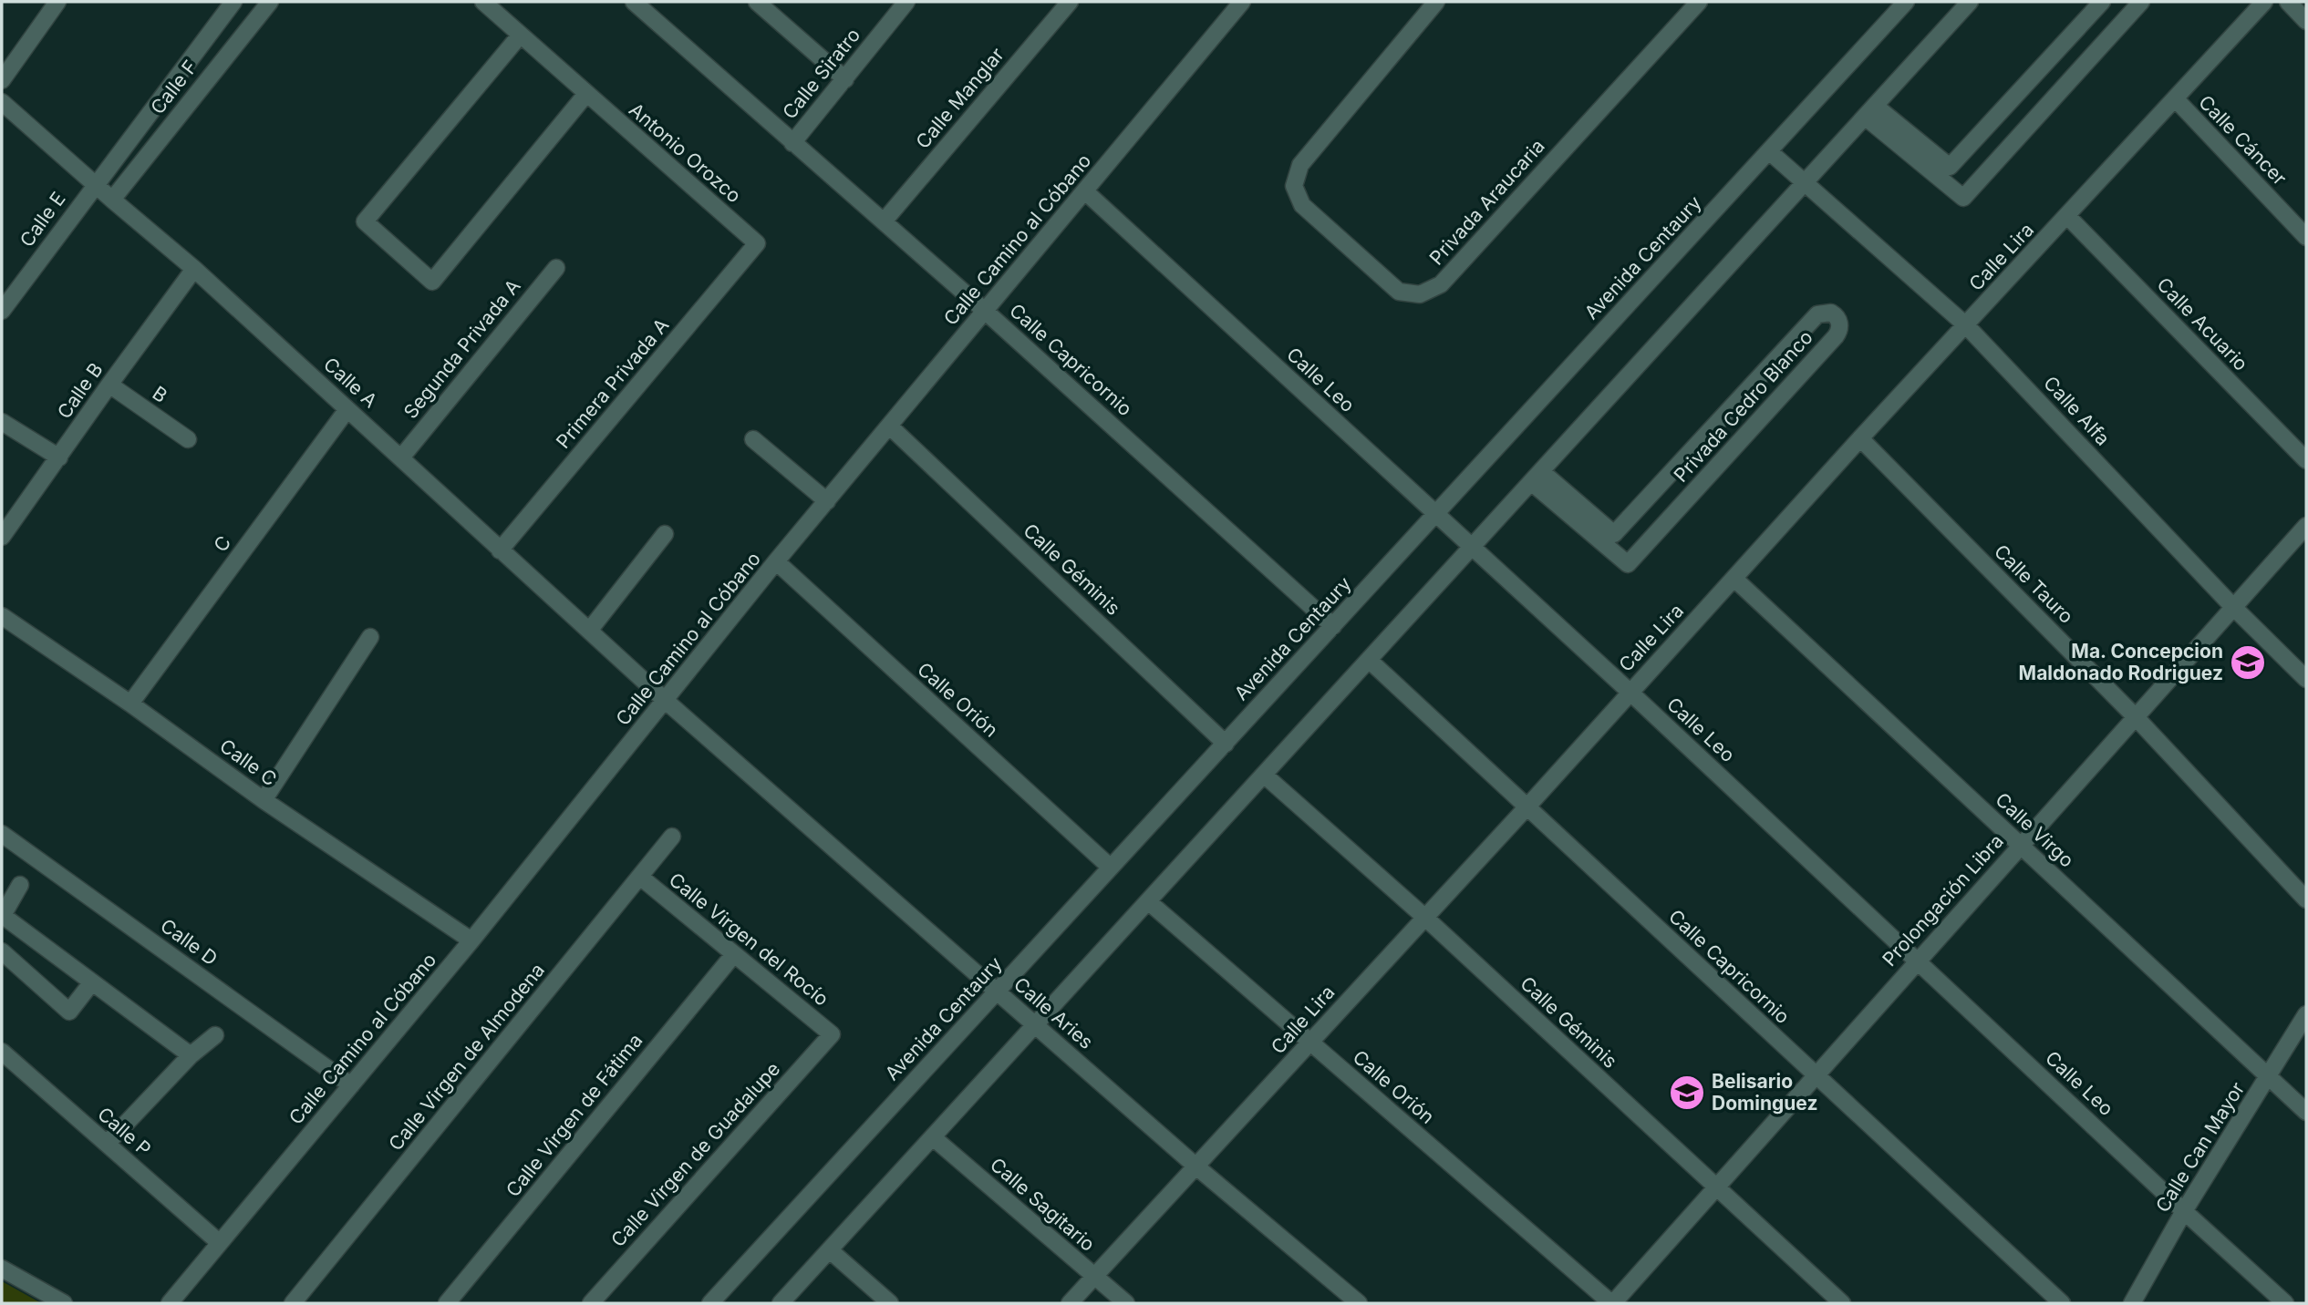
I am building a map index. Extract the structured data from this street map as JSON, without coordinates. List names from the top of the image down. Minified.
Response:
{"streets":{"street":["Calle Siratro","Calle F","Calle Manglar","Calle Cáncer","Antonio Orozco","Privada Araucaria","Calle E","Calle Camino al Cóbano","Calle Lira","Avenida Centaury","Calle Acuario","Segunda Privada A","Calle Capricornio","Calle Leo","Calle A","Primera Privada A","Calle B","B","Privada Cedro Blanco","Calle Alfa","C","Calle Géminis","Calle Tauro","Calle Orión","Calle C","Calle Virgo","Prolongación Libra","Calle Virgen del Rocío","Calle D","Calle Aries","Calle Virgen de Almodena","Calle Virgen de Fátima","Calle P","Calle Can Mayor","Calle Virgen de Guadalupe","Calle Sagitario"]},"crossings":[["Calle Siratro","Calle Capricornio"],["Calle F","Calle E"],["Calle F","Calle A"],["Calle Manglar","Calle Capricornio"],["Calle Cáncer","Calle Lira"],["Antonio Orozco","Primera Privada A"],["Calle E","Calle A"],["Calle Camino al Cóbano","Calle Capricornio"],["Calle Camino al Cóbano","Calle Leo"],["Calle Camino al Cóbano","Calle A"],["Calle Camino al Cóbano","Calle Géminis"],["Calle Camino al Cóbano","Calle Orión"],["Calle Camino al Cóbano","Calle C"],["Calle Camino al Cóbano","Calle D"],["Calle Camino al Cóbano","Calle Aries"],["Calle Camino al Cóbano","Calle P"],["Calle Lira","Calle Acuario"],["Calle Lira","Calle Capricornio"],["Calle Lira","Calle Leo"],["Calle Lira","Calle Alfa"],["Calle Lira","Calle Géminis"],["Calle Lira","Calle Tauro"],["Calle Lira","Calle Orión"],["Calle Lira","Calle Virgo"],["Calle Lira","Calle Aries"],["Calle Lira","Calle Sagitario"],["Avenida Centaury","Calle Capricornio"],["Avenida Centaury","Calle Leo"],["Avenida Centaury","Calle Alfa"],["Avenida Centaury","Calle Géminis"],["Avenida Centaury","Calle Orión"],["Avenida Centaury","Calle Aries"],["Segunda Privada A","Calle A"],["Calle Capricornio","Prolongación Libra"],["Calle Leo","Prolongación Libra"],["Calle Leo","Calle Can Mayor"],["Calle A","Primera Privada A"],["Calle A","Calle B"],["Calle A","C"],["Calle A","Calle Aries"],["Calle B","B"],["Calle Alfa","Prolongación Libra"],["C","Calle C"],["Calle Géminis","Prolongación Libra"],["Calle Tauro","Prolongación Libra"],["Calle Orión","Prolongación Libra"],["Calle Virgo","Prolongación Libra"],["Calle Virgo","Calle Can Mayor"],["Calle Virgen del Rocío","Calle Virgen de Almodena"],["Calle Virgen del Rocío","Calle Virgen de Fátima"],["Calle Virgen del Rocío","Calle Virgen de Guadalupe"]],"places":{"school or university":["Ma. Concepcion Maldonado Rodriguez","Belisario Dominguez"]}}
